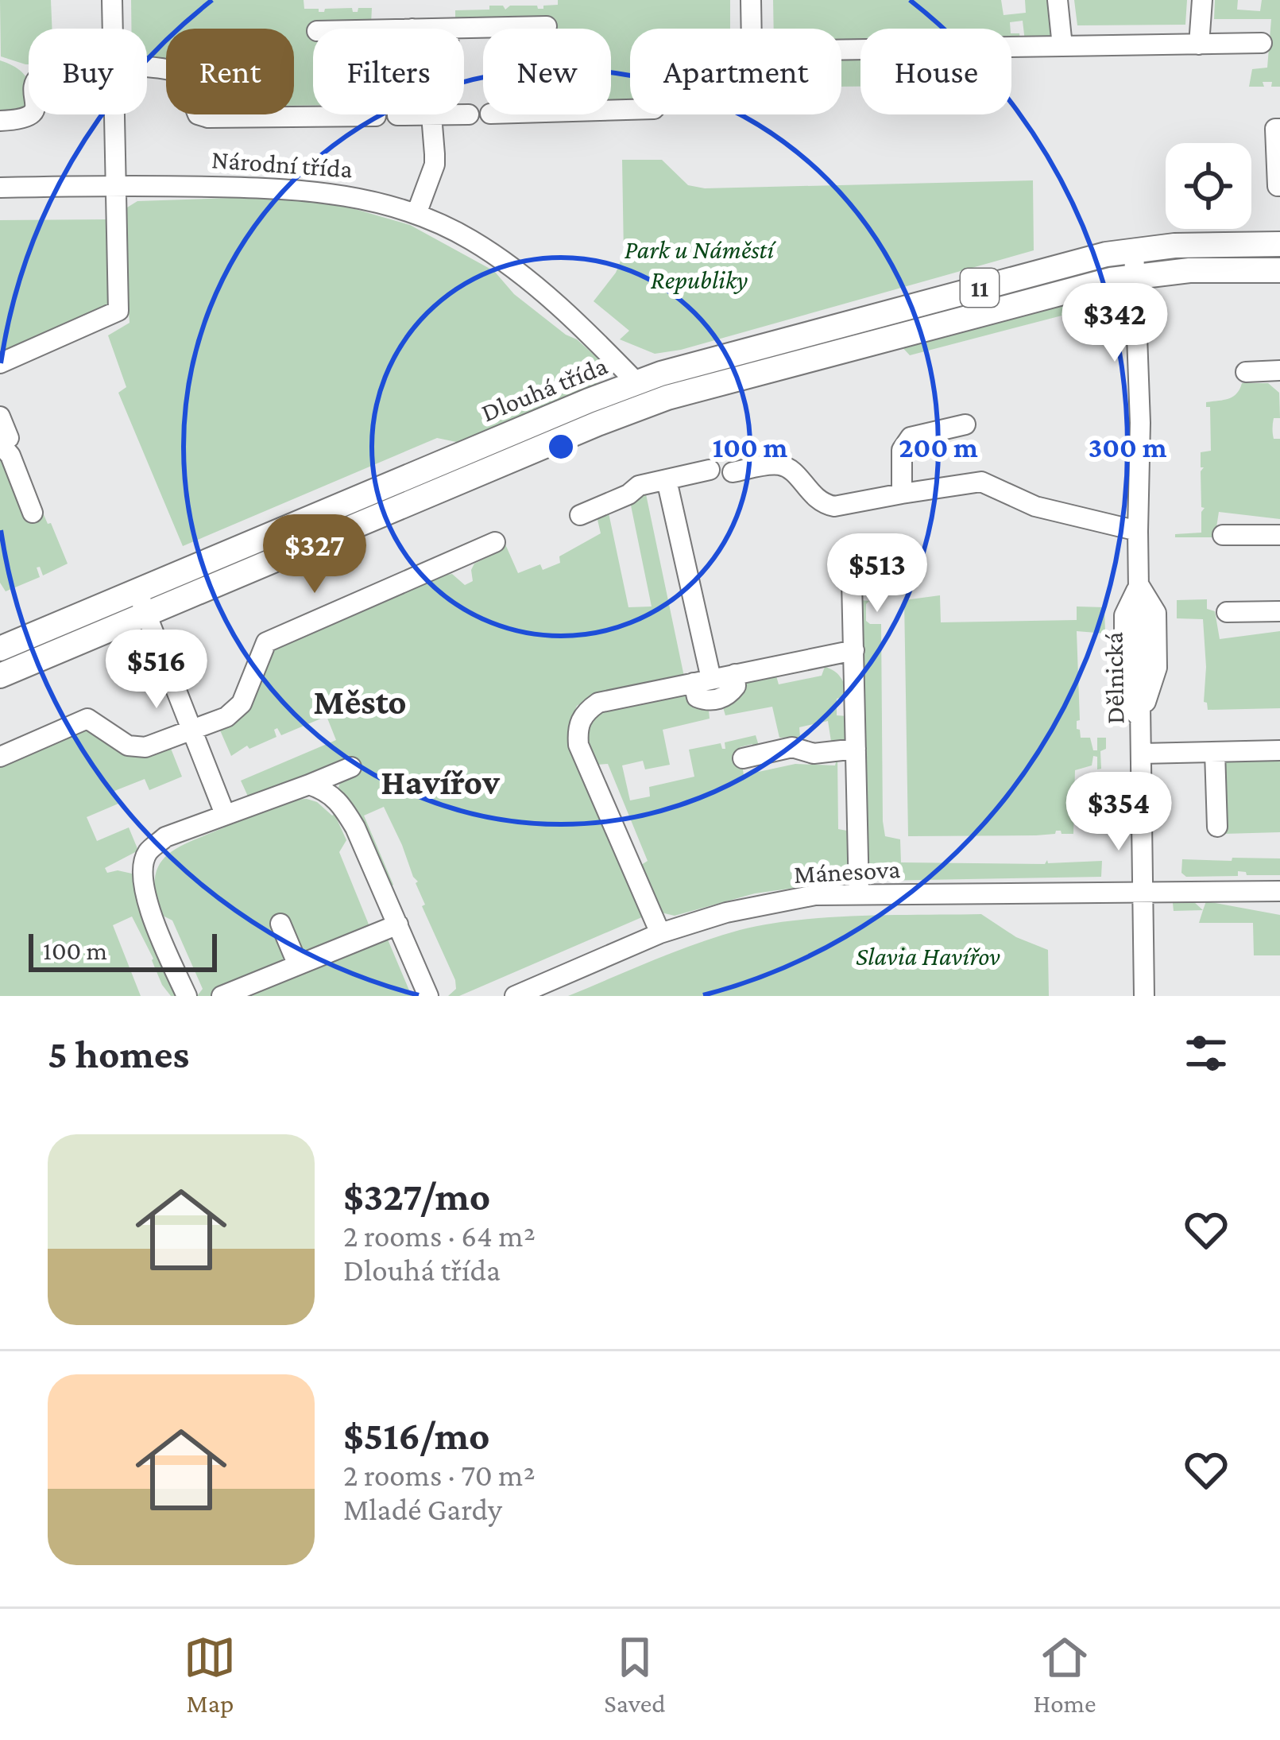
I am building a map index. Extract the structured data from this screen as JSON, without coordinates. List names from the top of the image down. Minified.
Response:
{"streets":{"main road":["Národní třída","11","Dlouhá třída"],"street":["Dělnická","Mánesova"]},"crossings":[["Národní třída","11"],["Národní třída","Dlouhá třída"],["11","Dlouhá třída"],["11","Dělnická"],["Dlouhá třída","Dělnická"],["Dělnická","Mánesova"]],"districts":["Město","Havířov"],"parks":["Park u Náměstí Republiky","Slavia Havířov"],"scale_bar":"100 m","page":{"chip":["Buy","Rent","Filters","New","Apartment","House"],"price":["$342","$327","$513","$516","$354"],"scale":"100 m","heading":"5 homes","list":[{"name":"$327/mo","note":"2 rooms · 64 m² · Dlouhá třída"},{"name":"$516/mo","note":"2 rooms · 70 m² · Mladé Gardy"}],"tabs":["Map","Saved","Home"]},"rings":["100 m","200 m","300 m"]}
